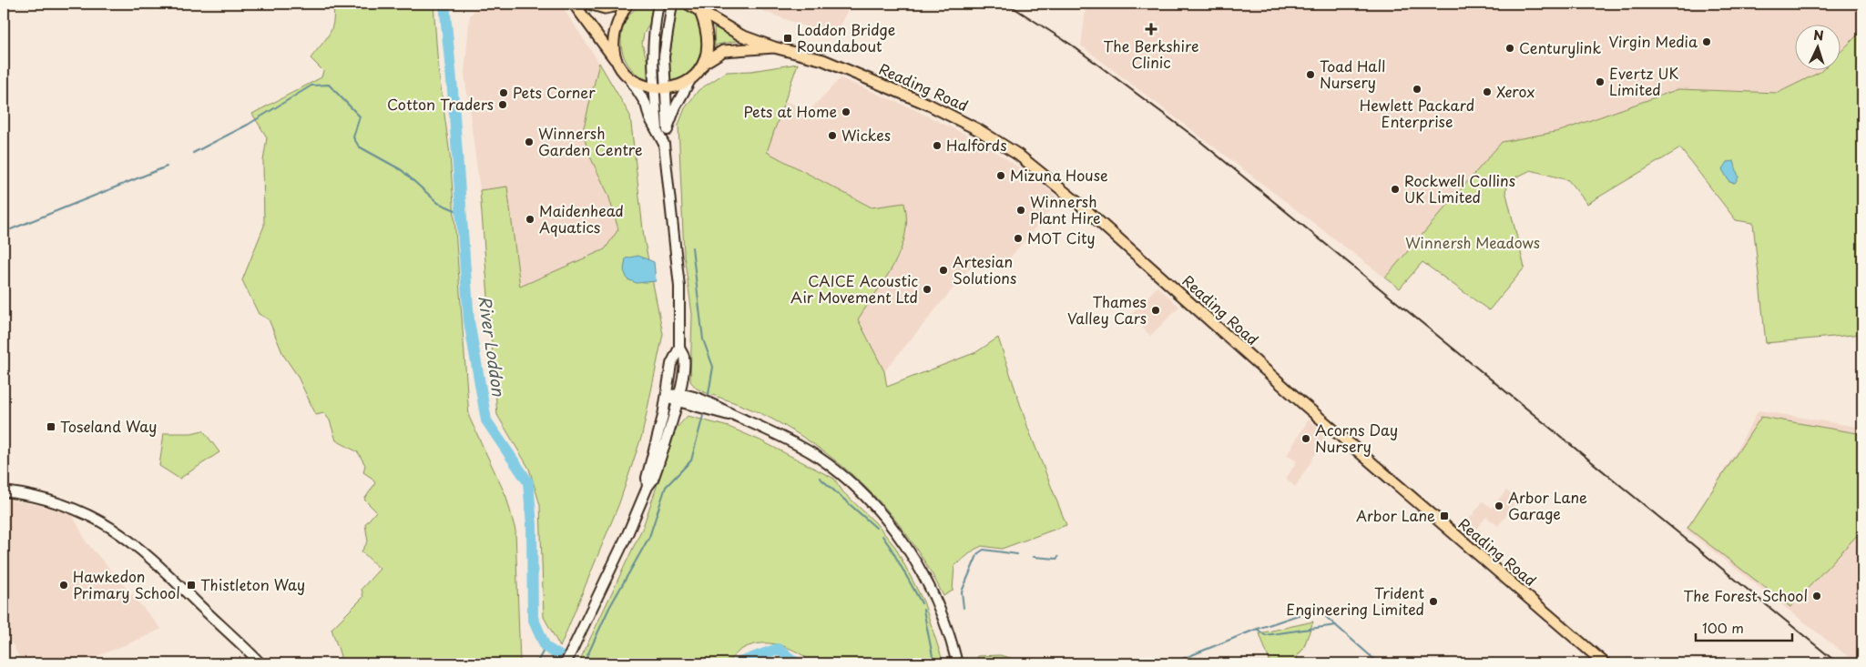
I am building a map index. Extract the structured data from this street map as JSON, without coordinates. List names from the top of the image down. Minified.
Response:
{"streets":{"main road":["Reading Road"]},"water":["River Loddon"],"parks":["Winnersh Meadows"],"places":{"health":["The Berkshire Clinic"],"transit":["Loddon Bridge Roundabout","Toseland Way","Arbor Lane","Thistleton Way"],"other":["Virgin Media","Centurylink","Toad Hall Nursery","Evertz UK Limited","Hewlett Packard Enterprise","Xerox","Pets Corner","Cotton Traders","Pets at Home","Wickes","Winnersh Garden Centre","Halfords","Mizuna House","Rockwell Collins UK Limited","Winnersh Plant Hire","Maidenhead Aquatics","MOT City","Artesian Solutions","CAICE Acoustic Air Movement Ltd","Thames Valley Cars","Acorns Day Nursery","Arbor Lane Garage","Hawkedon Primary School","The Forest School","Trident Engineering Limited"]},"scale_bar":"100 m","north":"top"}
